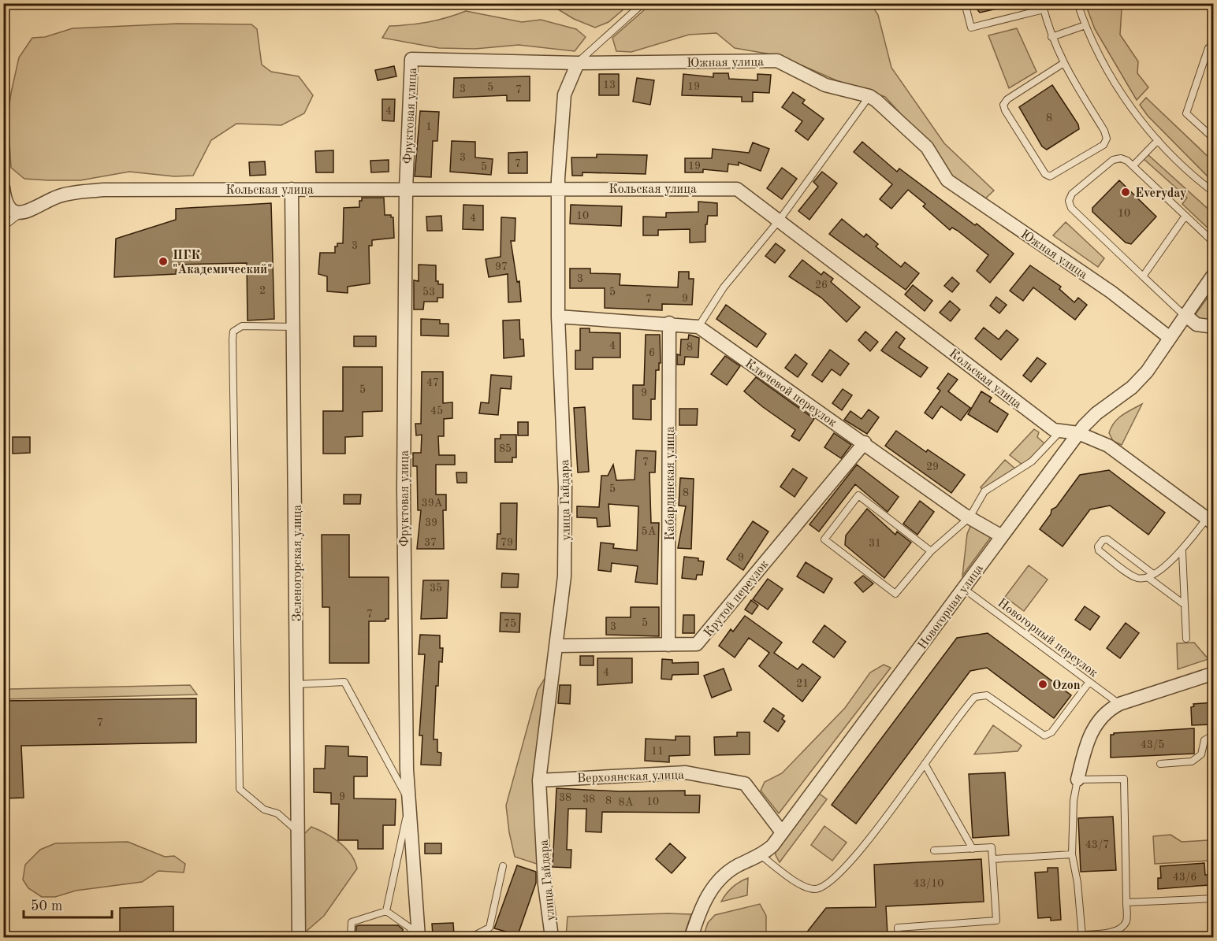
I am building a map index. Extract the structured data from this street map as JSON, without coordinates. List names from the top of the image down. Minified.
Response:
{"streets":{"street":["Южная улица","Фруктовая улица","Кольская улица","Ключевой переулок","Кабардинская улица","улица Гайдара","Зеленогорская улица","Крутой переулок","Новогорная улица","Верхоянская улица"],"lane":["Новогорный переулок"]},"crossings":[["Южная улица","Фруктовая улица"],["Южная улица","улица Гайдара"],["Южная улица","Новогорная улица"],["Фруктовая улица","Кольская улица"],["Кольская улица","улица Гайдара"],["Кольская улица","Зеленогорская улица"],["Ключевой переулок","Кабардинская улица"],["Ключевой переулок","улица Гайдара"],["Ключевой переулок","Крутой переулок"],["Ключевой переулок","Новогорная улица"],["Кабардинская улица","Крутой переулок"],["улица Гайдара","Крутой переулок"],["улица Гайдара","Верхоянская улица"],["Новогорная улица","Новогорный переулок"],["Новогорная улица","Верхоянская улица"]],"places":["Everyday","ПГК \"Академический\"","Ozon"],"house_numbers":["13","19","5","3","7","4","8","1","3","7","19","5","10","10","4","3","97","3","26","2","53","5","9","7","4","8","6","47","5","9","45","85","7","29","5","8","39А","39","5А","37","79","31","9","35","7","5","75","3","4","21","7","43/5","11","9","38","38","8","10","8А","43/7","43/6","43/10"],"scale_bar":"50 m"}
